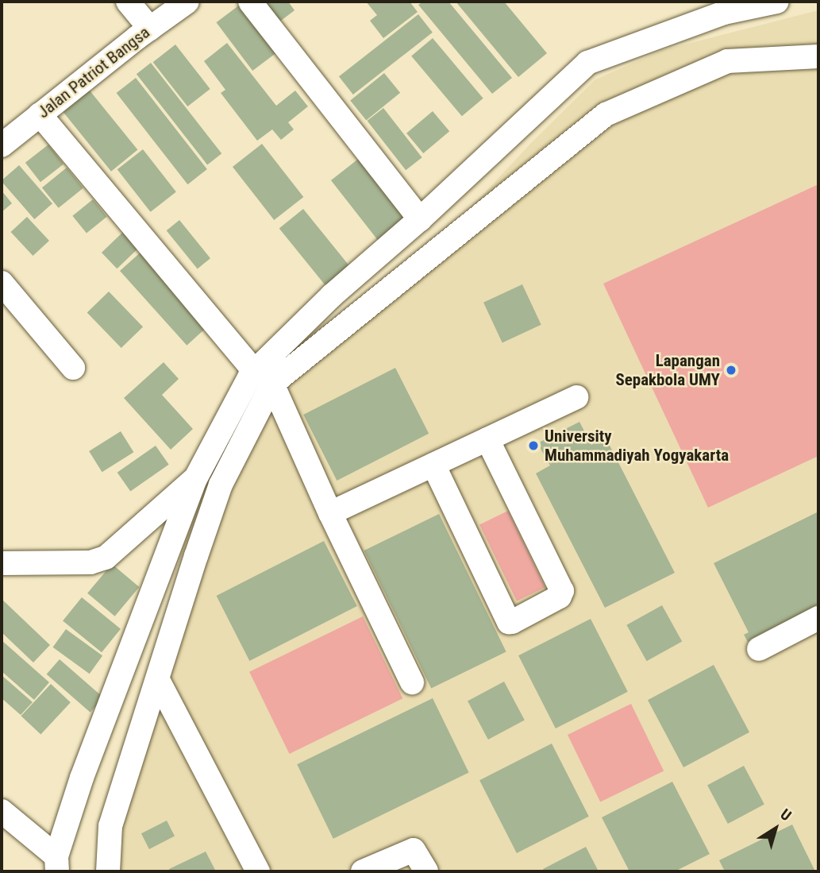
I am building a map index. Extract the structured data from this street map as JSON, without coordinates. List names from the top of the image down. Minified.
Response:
{"streets":{"street":["Jalan Patriot Bangsa"]},"places":["Lapangan Sepakbola UMY","University Muhammadiyah Yogyakarta"],"north":"top right"}
